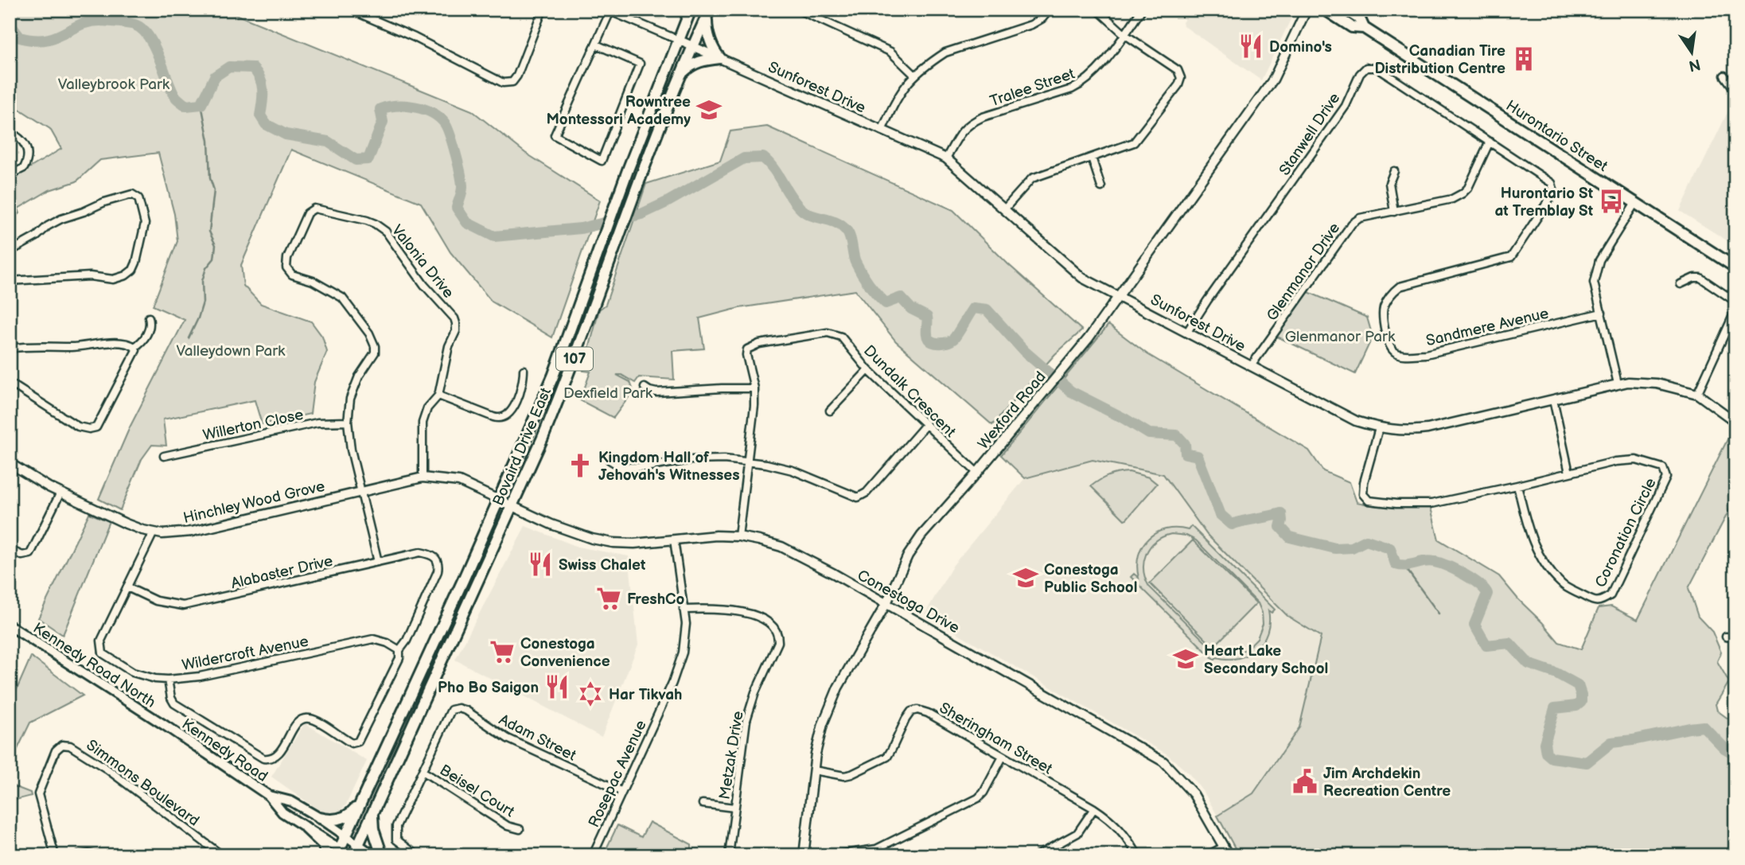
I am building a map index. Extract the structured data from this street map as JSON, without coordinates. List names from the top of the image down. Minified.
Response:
{"streets":{"main road":["Hurontario Street","107","Bovaird Drive East","Kennedy Road North","Kennedy Road"],"street":["Sunforest Drive","Tralee Street","Stanwell Drive","Valonia Drive","Glenmanor Drive","Sandmere Avenue","Dundalk Crescent","Wexford Road","Willerton Close","Hinchley Wood Grove","Coronation Circle","Alabaster Drive","Conestoga Drive","Wildercroft Avenue","Adam Street","Sheringham Street","Metzak Drive","Rosepac Avenue","Simmons Boulevard","Beisel Court"]},"crossings":[["Sunforest Drive","Tralee Street"],["Sunforest Drive","Stanwell Drive"],["Sunforest Drive","Glenmanor Drive"],["Sunforest Drive","Wexford Road"],["Sunforest Drive","Bovaird Drive East"],["Sunforest Drive","Coronation Circle"],["Stanwell Drive","Glenmanor Drive"],["Stanwell Drive","Sandmere Avenue"],["Valonia Drive","Willerton Close"],["Valonia Drive","Hinchley Wood Grove"],["Valonia Drive","Alabaster Drive"],["Glenmanor Drive","Sandmere Avenue"],["Dundalk Crescent","Wexford Road"],["Dundalk Crescent","Conestoga Drive"],["Wexford Road","Conestoga Drive"],["Wexford Road","Sheringham Street"],["Bovaird Drive East","Hinchley Wood Grove"],["Bovaird Drive East","Conestoga Drive"],["Hinchley Wood Grove","Conestoga Drive"],["Hinchley Wood Grove","Wildercroft Avenue"],["Alabaster Drive","Wildercroft Avenue"],["Conestoga Drive","Rosepac Avenue"],["Kennedy Road North","Kennedy Road"],["Adam Street","Rosepac Avenue"],["Adam Street","Beisel Court"],["Metzak Drive","Rosepac Avenue"]],"parks":["Valleybrook Park","Glenmanor Park","Valleydown Park","Dexfield Park"],"places":{"restaurant":["Domino's","Swiss Chalet","Pho Bo Saigon"],"building":["Canadian Tire Distribution Centre"],"school or university":["Rowntree Montessori Academy","Conestoga Public School","Heart Lake Secondary School"],"bus stop":["Hurontario St at Tremblay St"],"church":["Kingdom Hall of Jehovah's Witnesses"],"supermarket":["FreshCo","Conestoga Convenience"],"synagogue":["Har Tikvah"],"public building":["Jim Archdekin Recreation Centre"]},"north":"bottom"}
